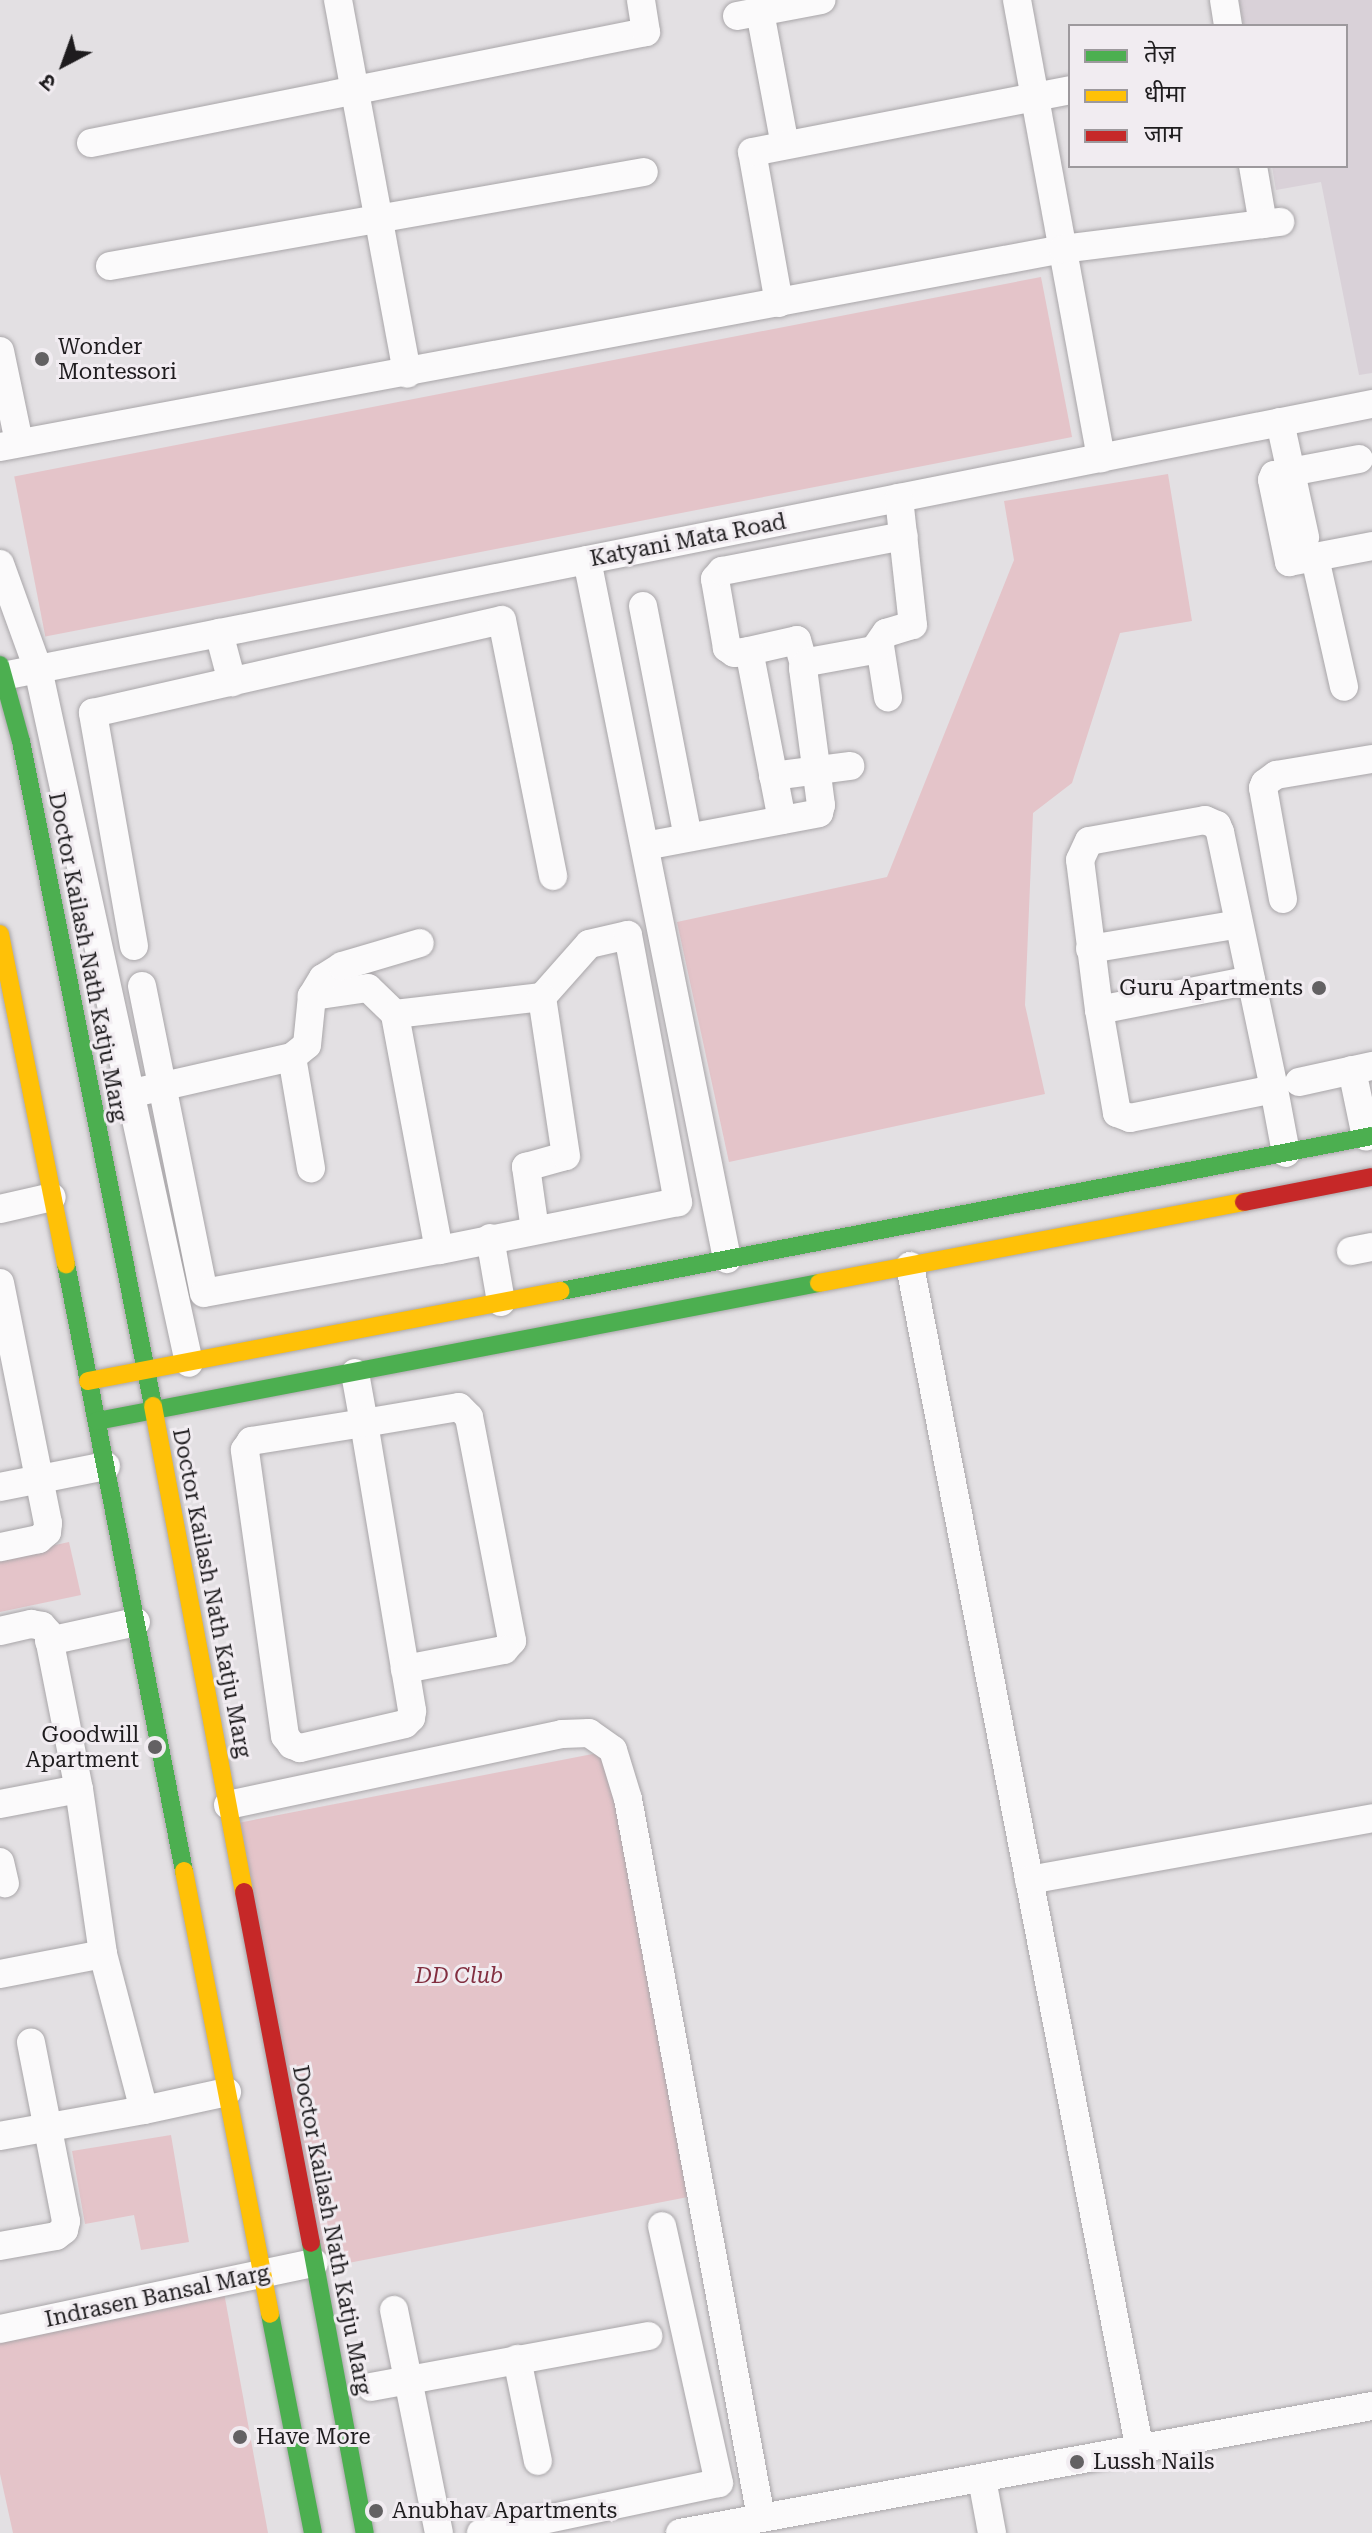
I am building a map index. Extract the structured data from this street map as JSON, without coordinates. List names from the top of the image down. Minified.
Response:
{"streets":{"main road":["Doctor Kailash Nath Katju Marg"],"street":["Katyani Mata Road","Indrasen Bansal Marg"]},"crossings":[["Katyani Mata Road","Doctor Kailash Nath Katju Marg"],["Doctor Kailash Nath Katju Marg","Indrasen Bansal Marg"]],"parks":["DD Club"],"places":["Wonder Montessori","Guru Apartments","Goodwill Apartment","Have More","Lussh Nails","Anubhav Apartments"],"legend":["तेज़","धीमा","जाम"],"north":"bottom left"}
